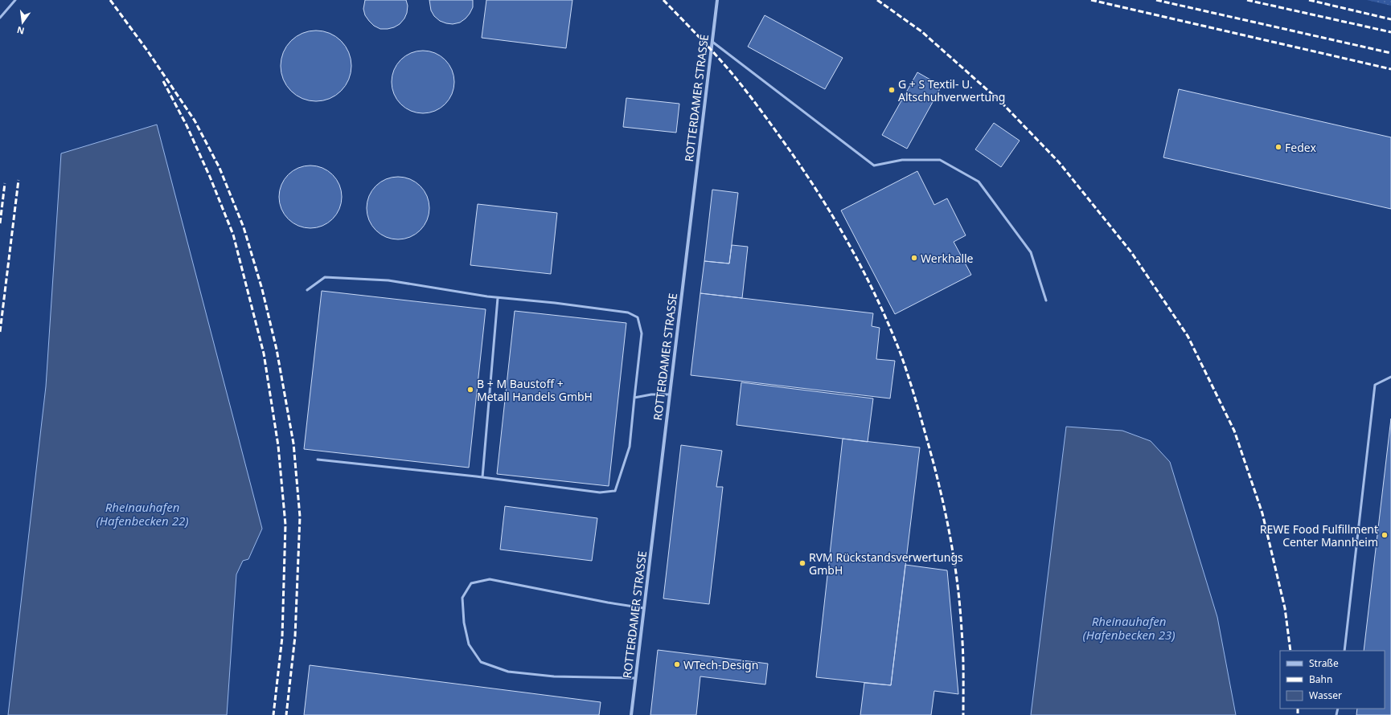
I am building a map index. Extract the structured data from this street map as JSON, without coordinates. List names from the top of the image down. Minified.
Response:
{"streets":{"street":["ROTTERDAMER STRASSE"]},"water":["Rheinauhafen (Hafenbecken 22)","Rheinauhafen (Hafenbecken 23)"],"places":["G + S Textil- U. Altschuhverwertung","Fedex","Werkhalle","B + M Baustoff + Metall Handels GmbH","REWE Food Fulfillment Center Mannheim","RVM Rückstandsverwertungs GmbH","WTech-Design"],"legend":["Straße","Bahn","Wasser"],"north":"bottom"}
